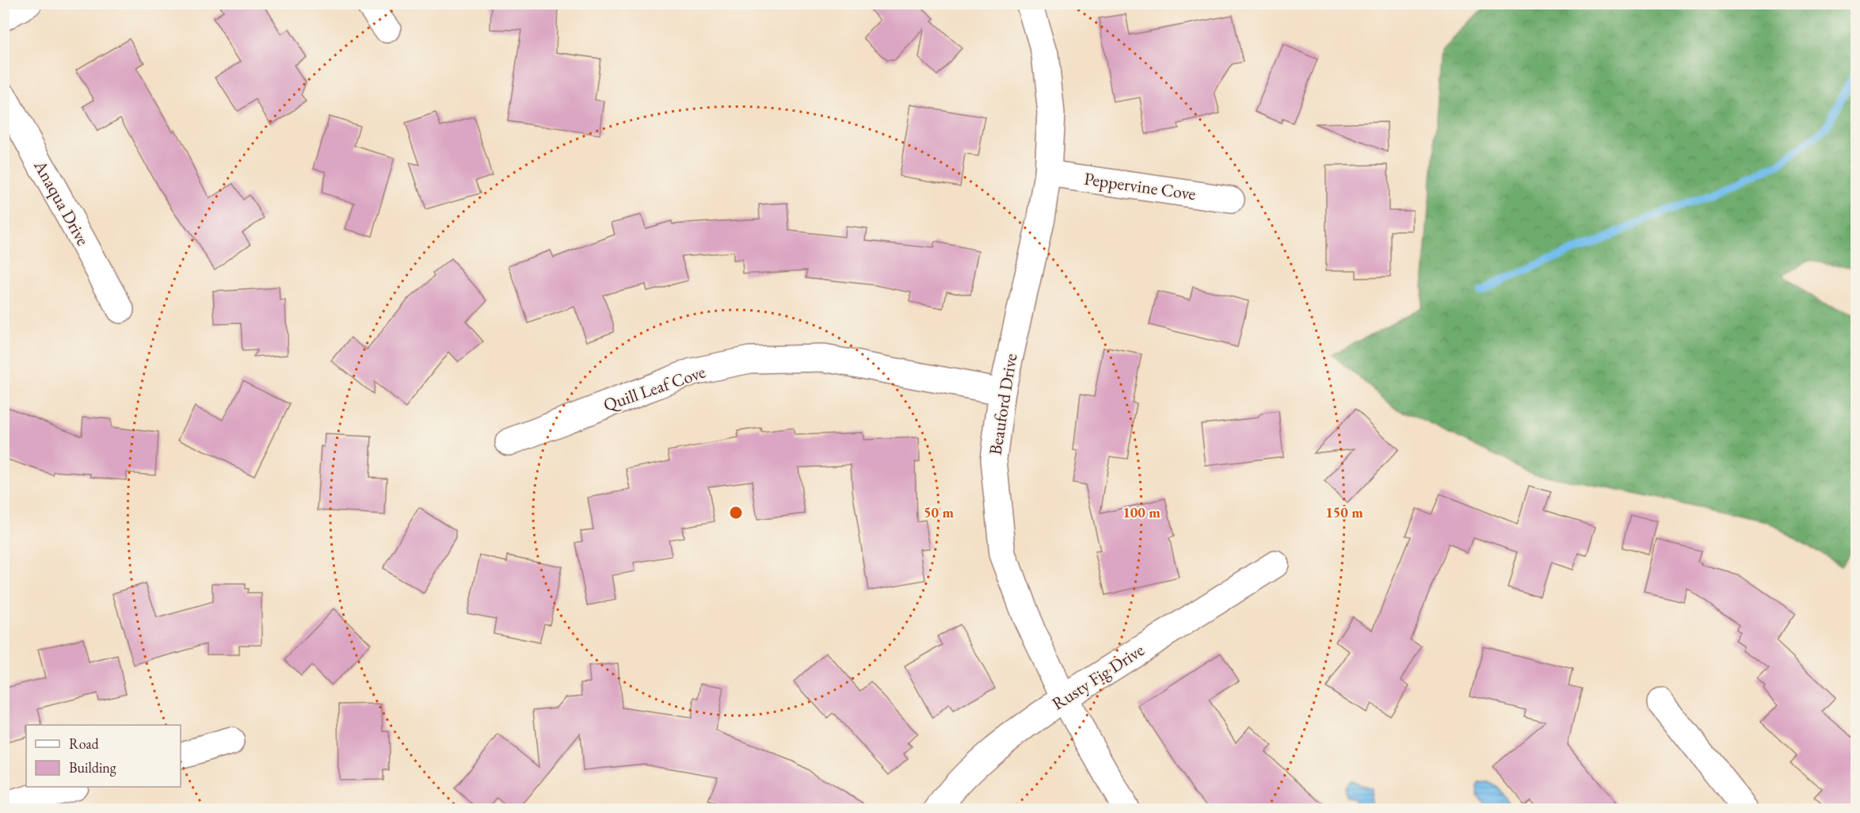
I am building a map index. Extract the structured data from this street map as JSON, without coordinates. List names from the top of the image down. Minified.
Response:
{"streets":{"street":["Peppervine Cove","Anaqua Drive","Quill Leaf Cove","Beauford Drive","Rusty Fig Drive"]},"crossings":[["Peppervine Cove","Beauford Drive"],["Quill Leaf Cove","Beauford Drive"],["Beauford Drive","Rusty Fig Drive"]],"legend":["Road","Building"],"rings":["50 m","100 m","150 m"]}
